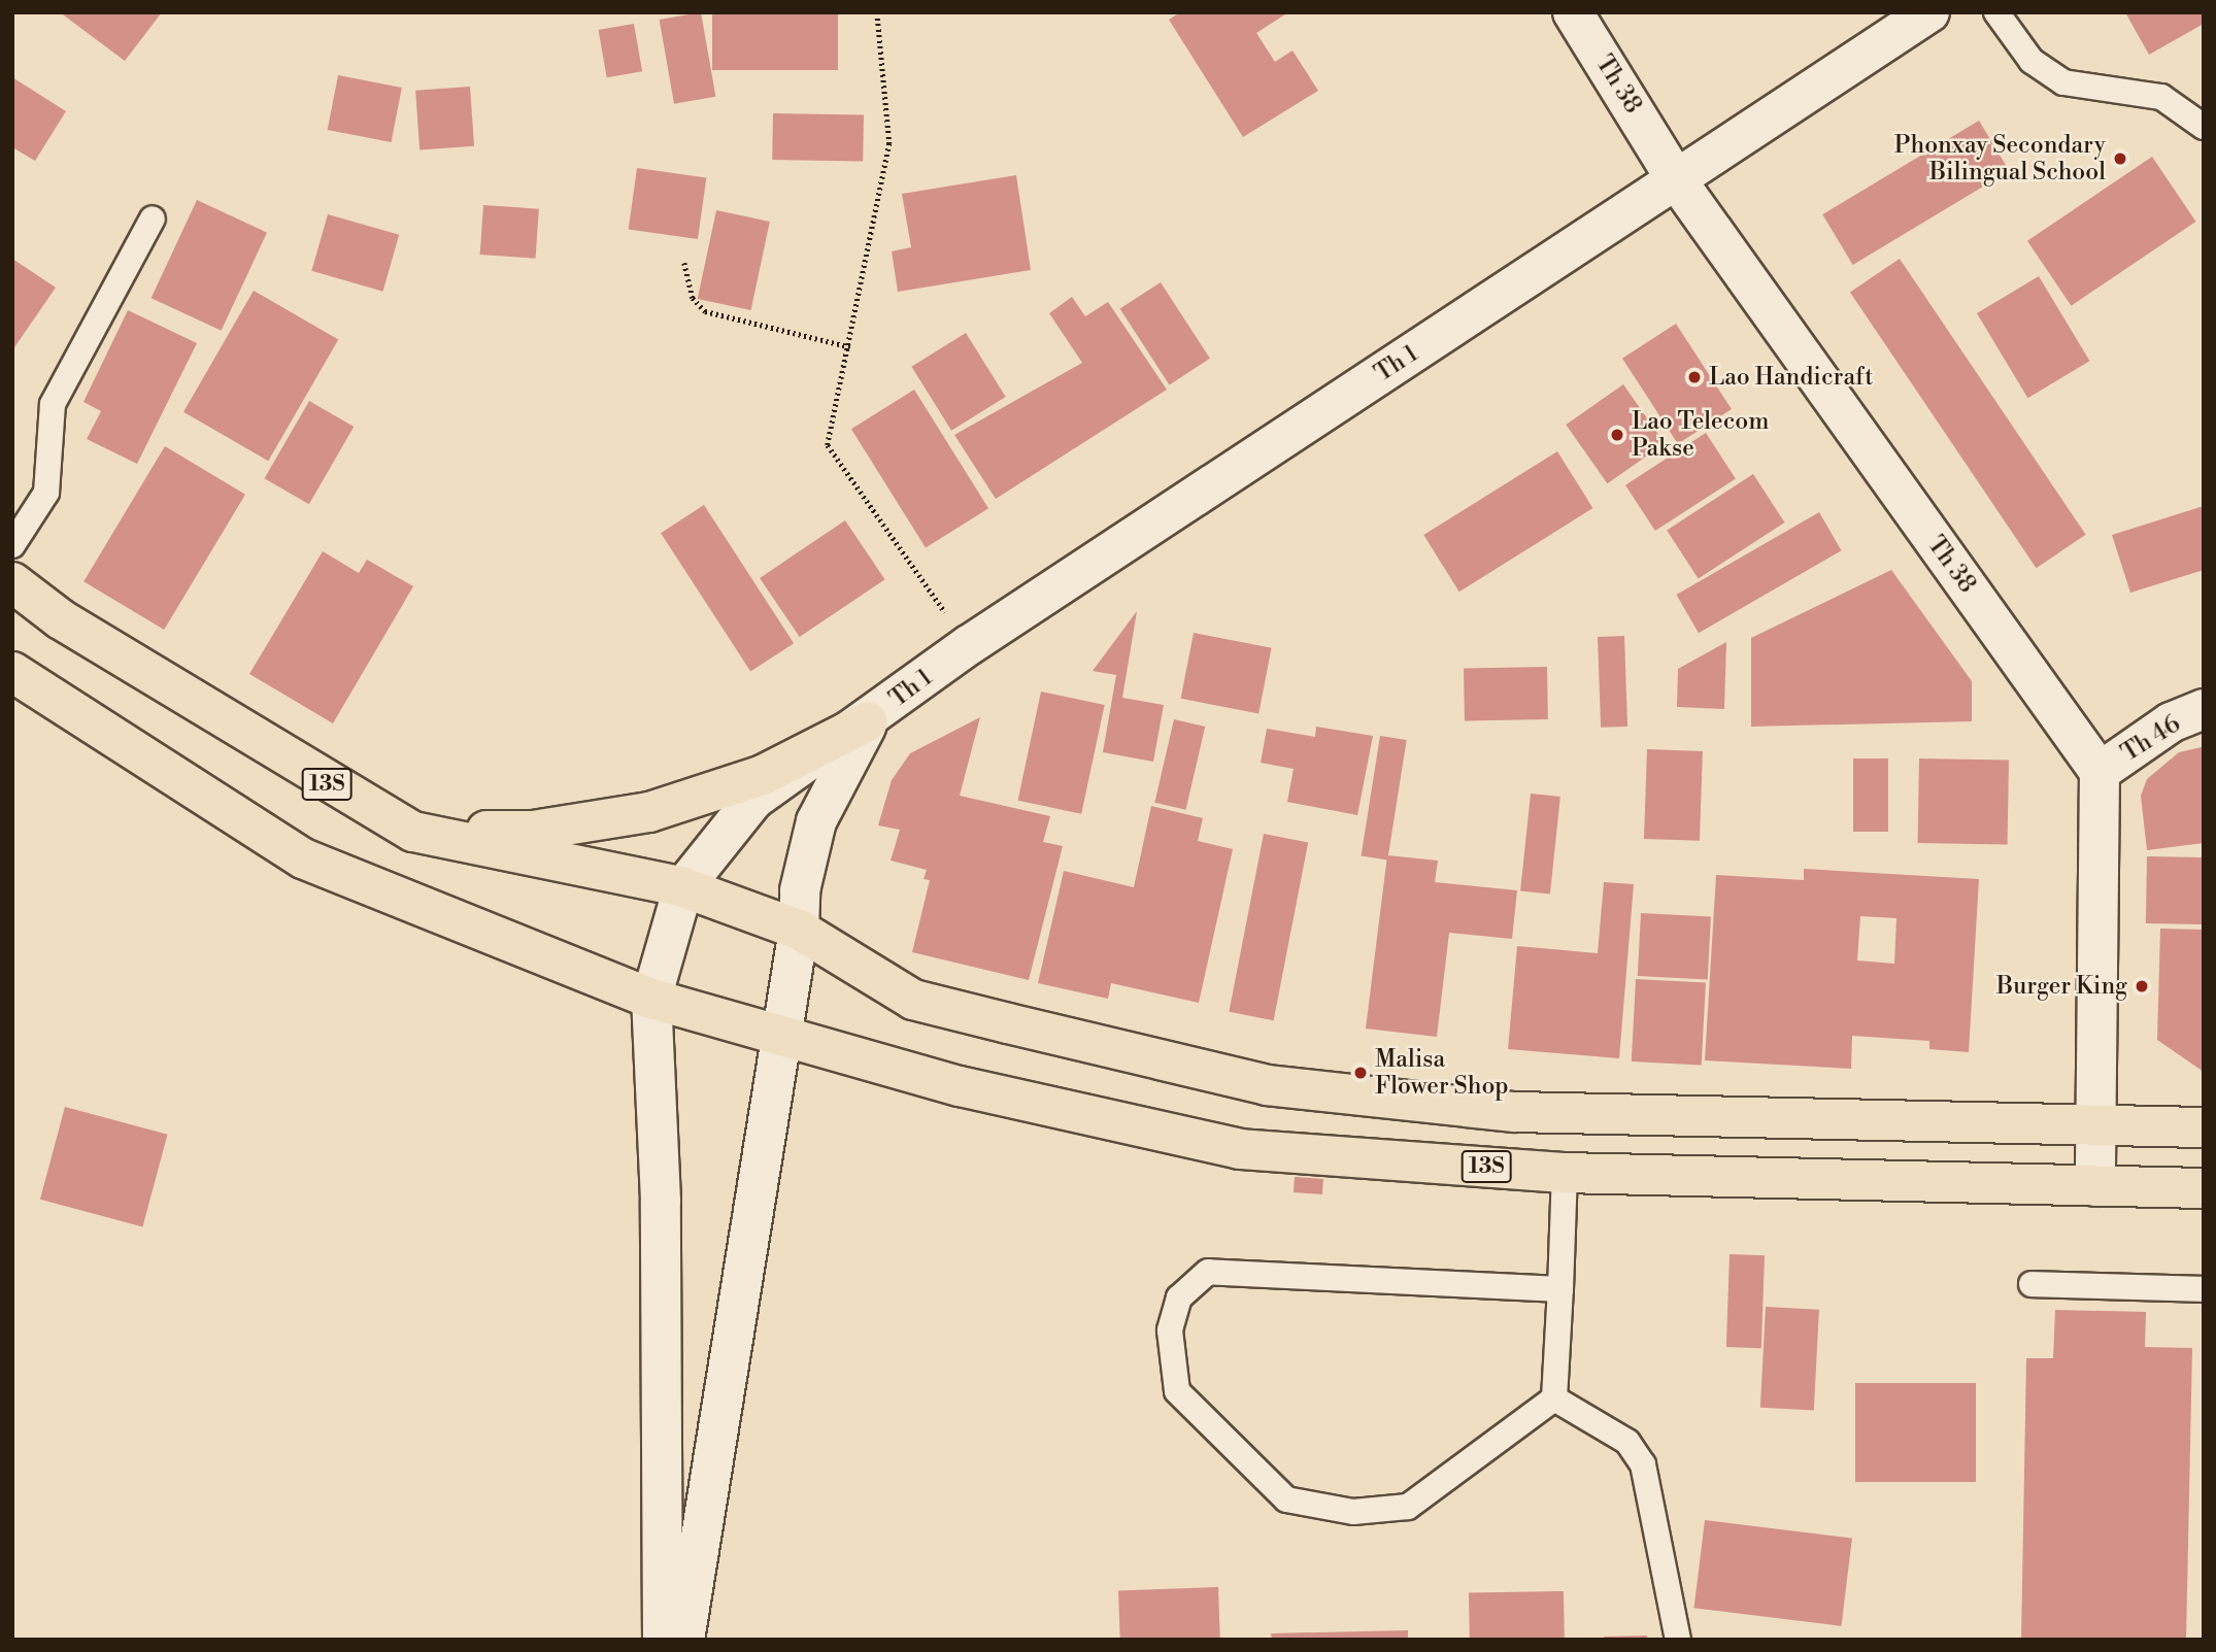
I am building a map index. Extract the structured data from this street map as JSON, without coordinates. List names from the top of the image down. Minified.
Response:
{"streets":{"highway":["13S"],"street":["Th 38","Th 1","Th 46"]},"crossings":[["Th 38","Th 1"],["Th 38","Th 46"],["Th 1","13S"]],"places":["Phonxay Secondary Bilingual School","Lao Handicraft","Lao Telecom Pakse","Burger King","Malisa Flower Shop"]}
